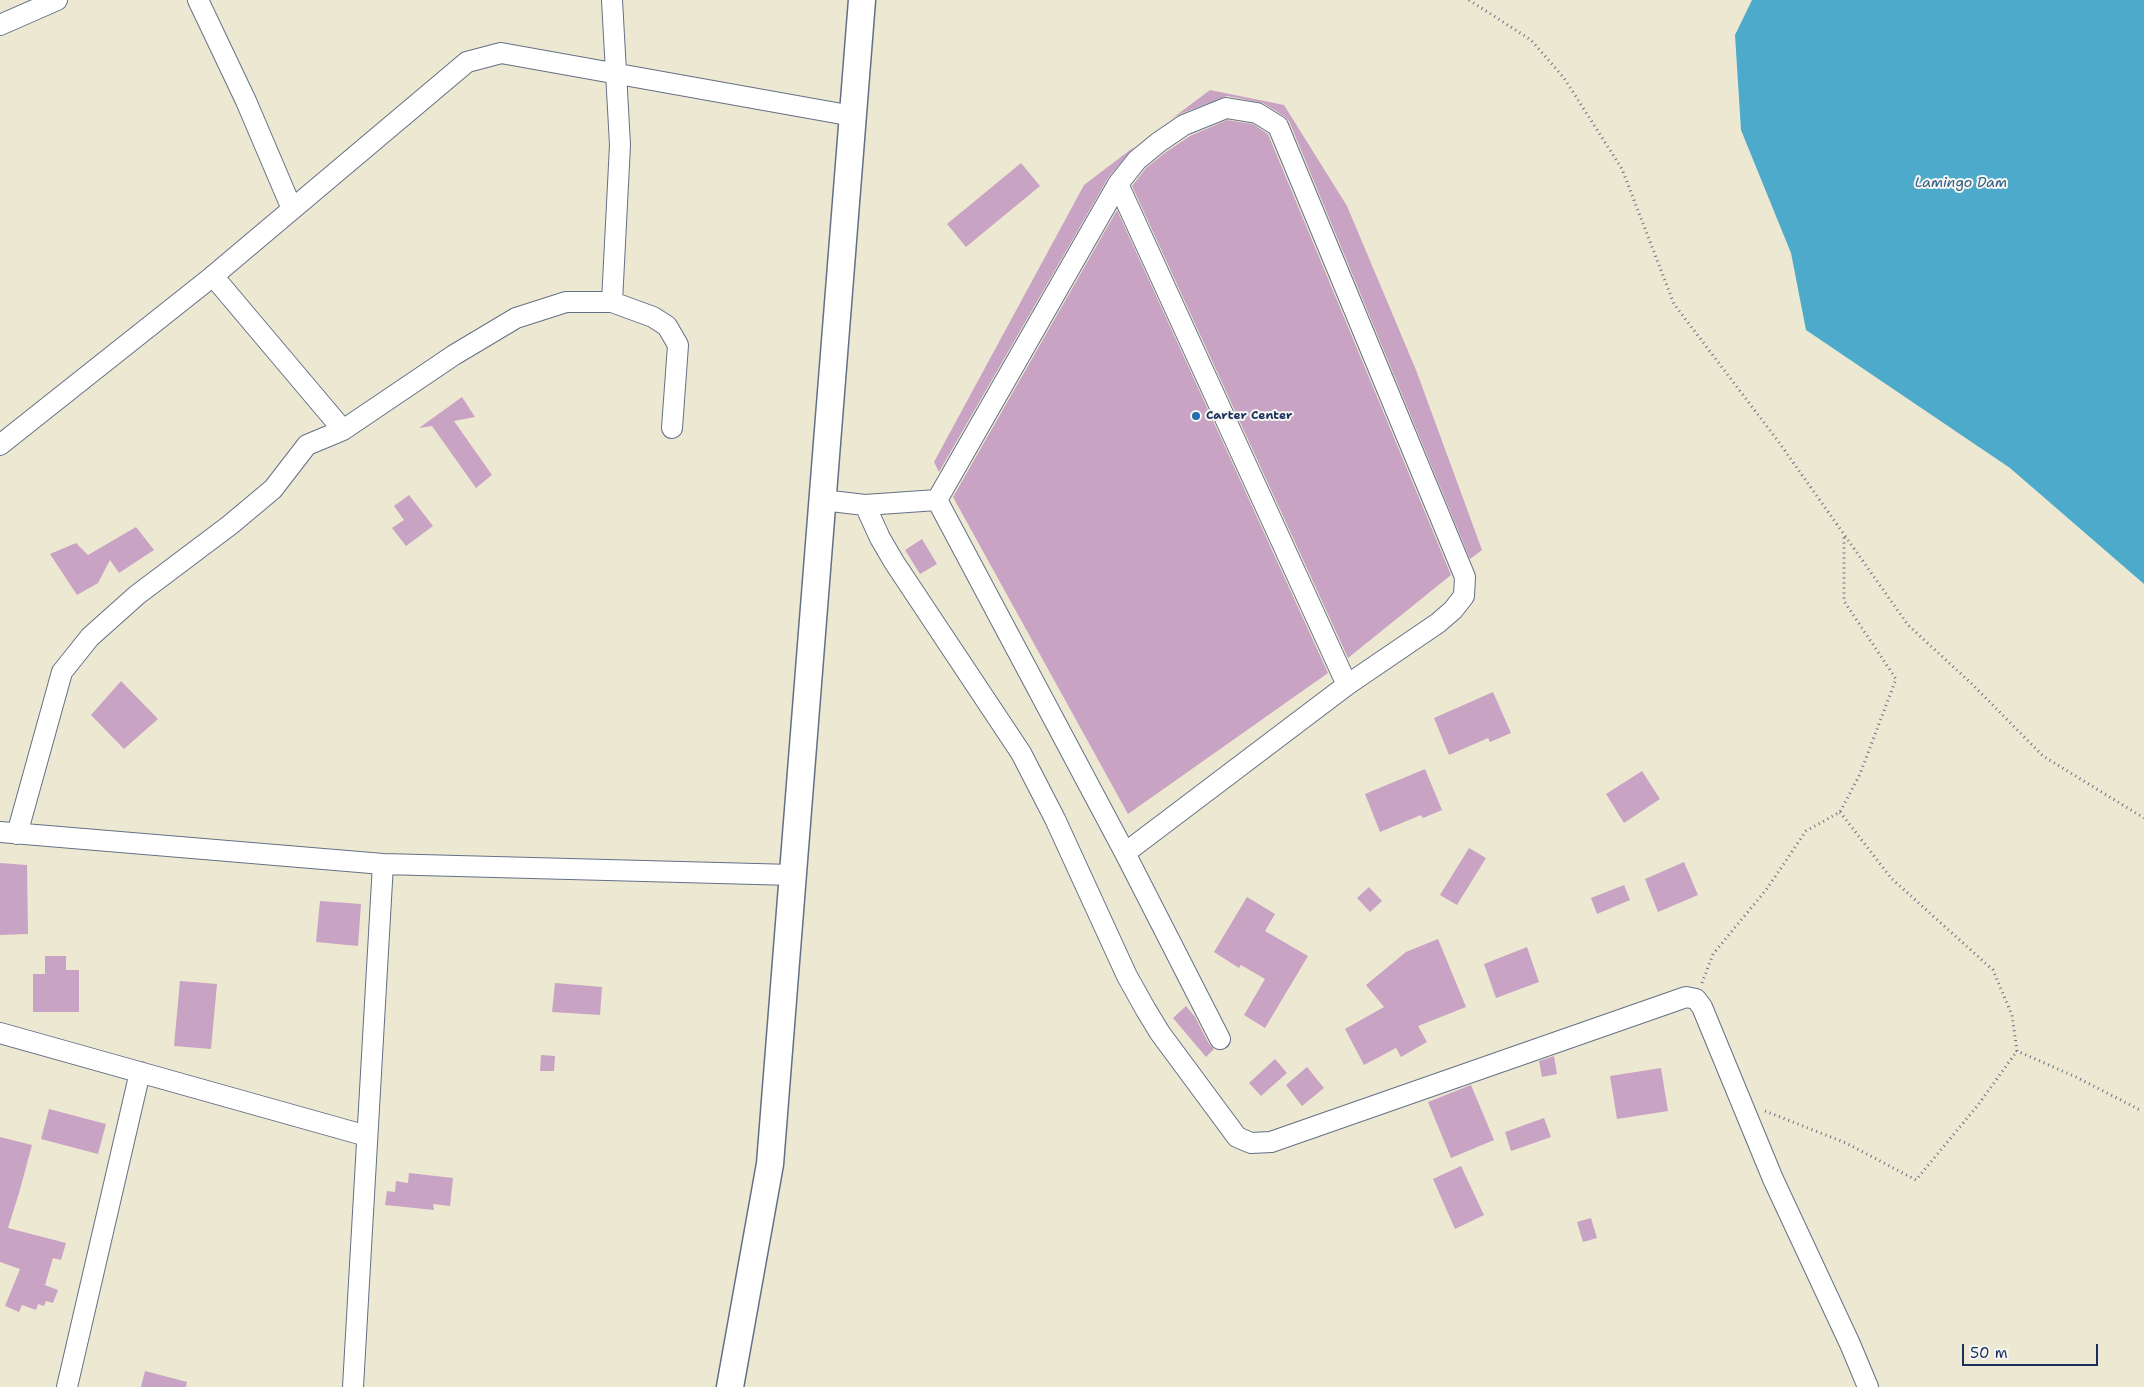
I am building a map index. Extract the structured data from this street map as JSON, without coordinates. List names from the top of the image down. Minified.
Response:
{"water":["Lamingo Dam"],"places":["Carter Center"],"scale_bar":"50 m"}
